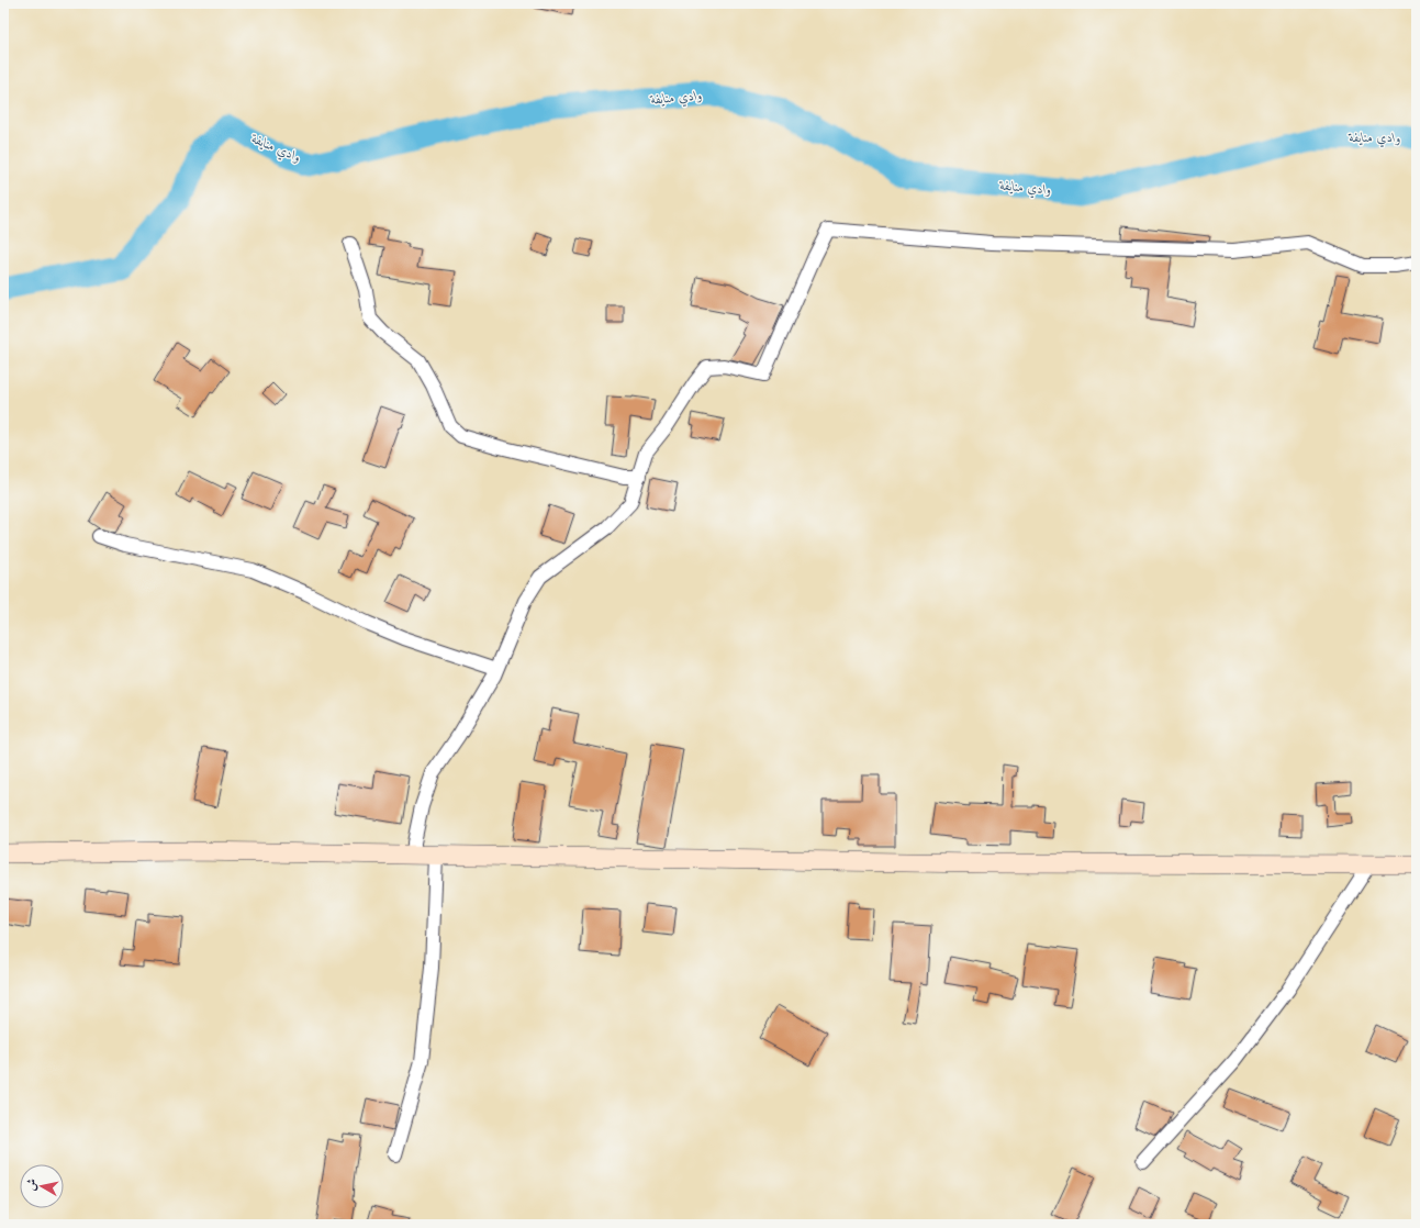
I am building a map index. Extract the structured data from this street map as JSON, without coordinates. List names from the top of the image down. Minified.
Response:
{"water":["وادي منايفة"],"north":"left"}
